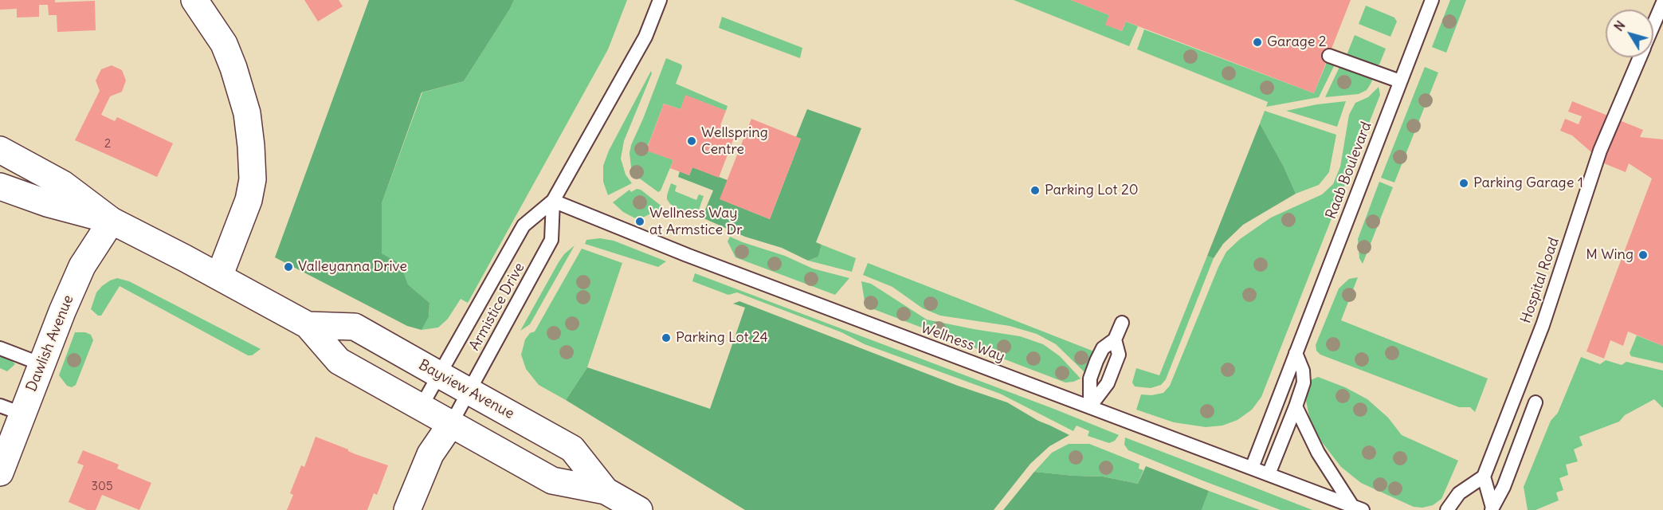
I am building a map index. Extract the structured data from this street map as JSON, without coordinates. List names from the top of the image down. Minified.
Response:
{"streets":{"main road":["Dawlish Avenue","Bayview Avenue"],"lane":["Raab Boulevard","Hospital Road","Armistice Drive","Wellness Way"]},"crossings":[["Raab Boulevard","Wellness Way"],["Armistice Drive","Wellness Way"],["Armistice Drive","Bayview Avenue"],["Dawlish Avenue","Bayview Avenue"]],"places":["Garage 2","Wellspring Centre","Parking Garage 1","Parking Lot 20","Wellness Way at Armstice Dr","M Wing","Valleyanna Drive","Parking Lot 24"],"house_numbers":["2","305"],"north":"top left"}
